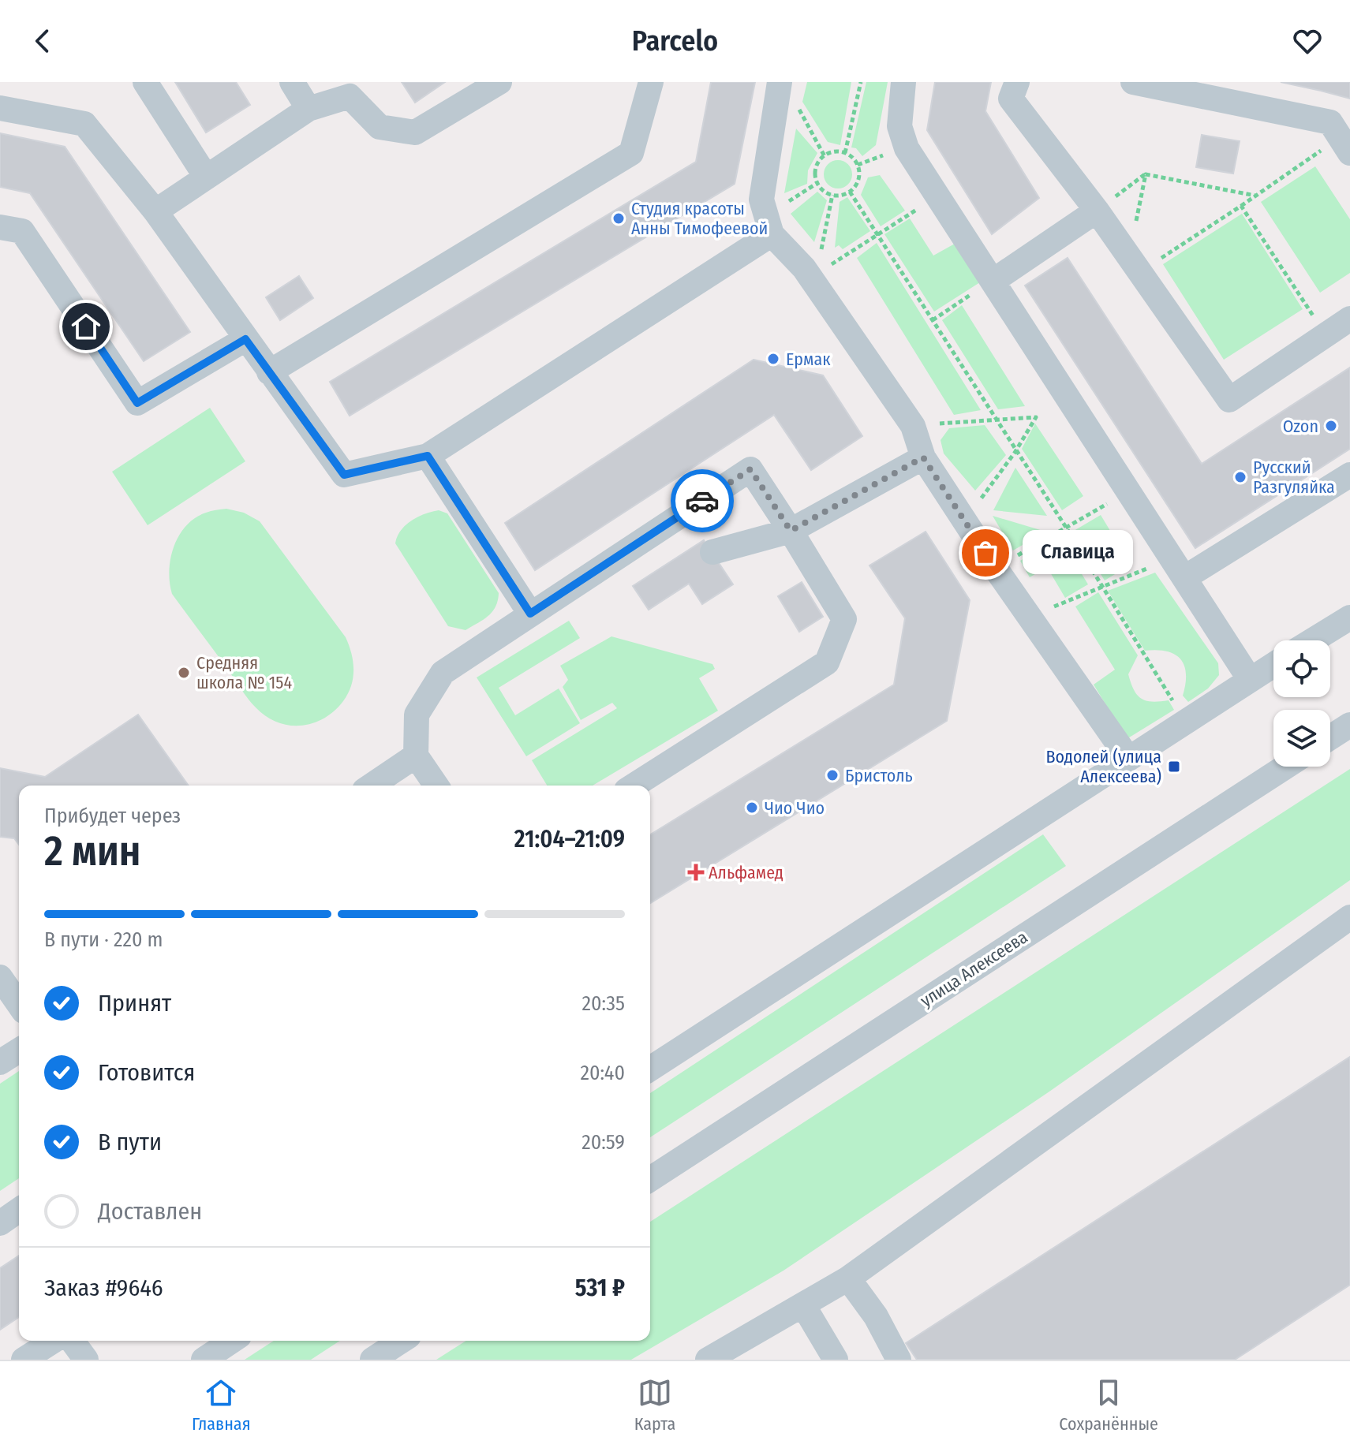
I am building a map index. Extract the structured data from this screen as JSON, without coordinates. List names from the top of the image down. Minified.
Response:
{"streets":{"street":["улица Алексеева"]},"places":{"other":["Студия красоты Анны Тимофеевой","Ермак","Ozon","Русский Разгуляйка","Славица","Средняя школа № 154","Бристоль","Чио Чио"],"transit":["Водолей (улица Алексеева)"],"health":["Альфамед"]},"page":{"header":"Parcelo","bubble":"Славица","heading":["2 мин","Прибудет через","21:04–21:09"],"panel":["Заказ #9646","531 ₽"],"bar":"В пути · 220 m","list":[["Принят","20:35"],["Готовится","20:40"],["В пути","20:59"],"Доставлен"],"tabs":["Главная","Карта","Сохранённые"]}}
